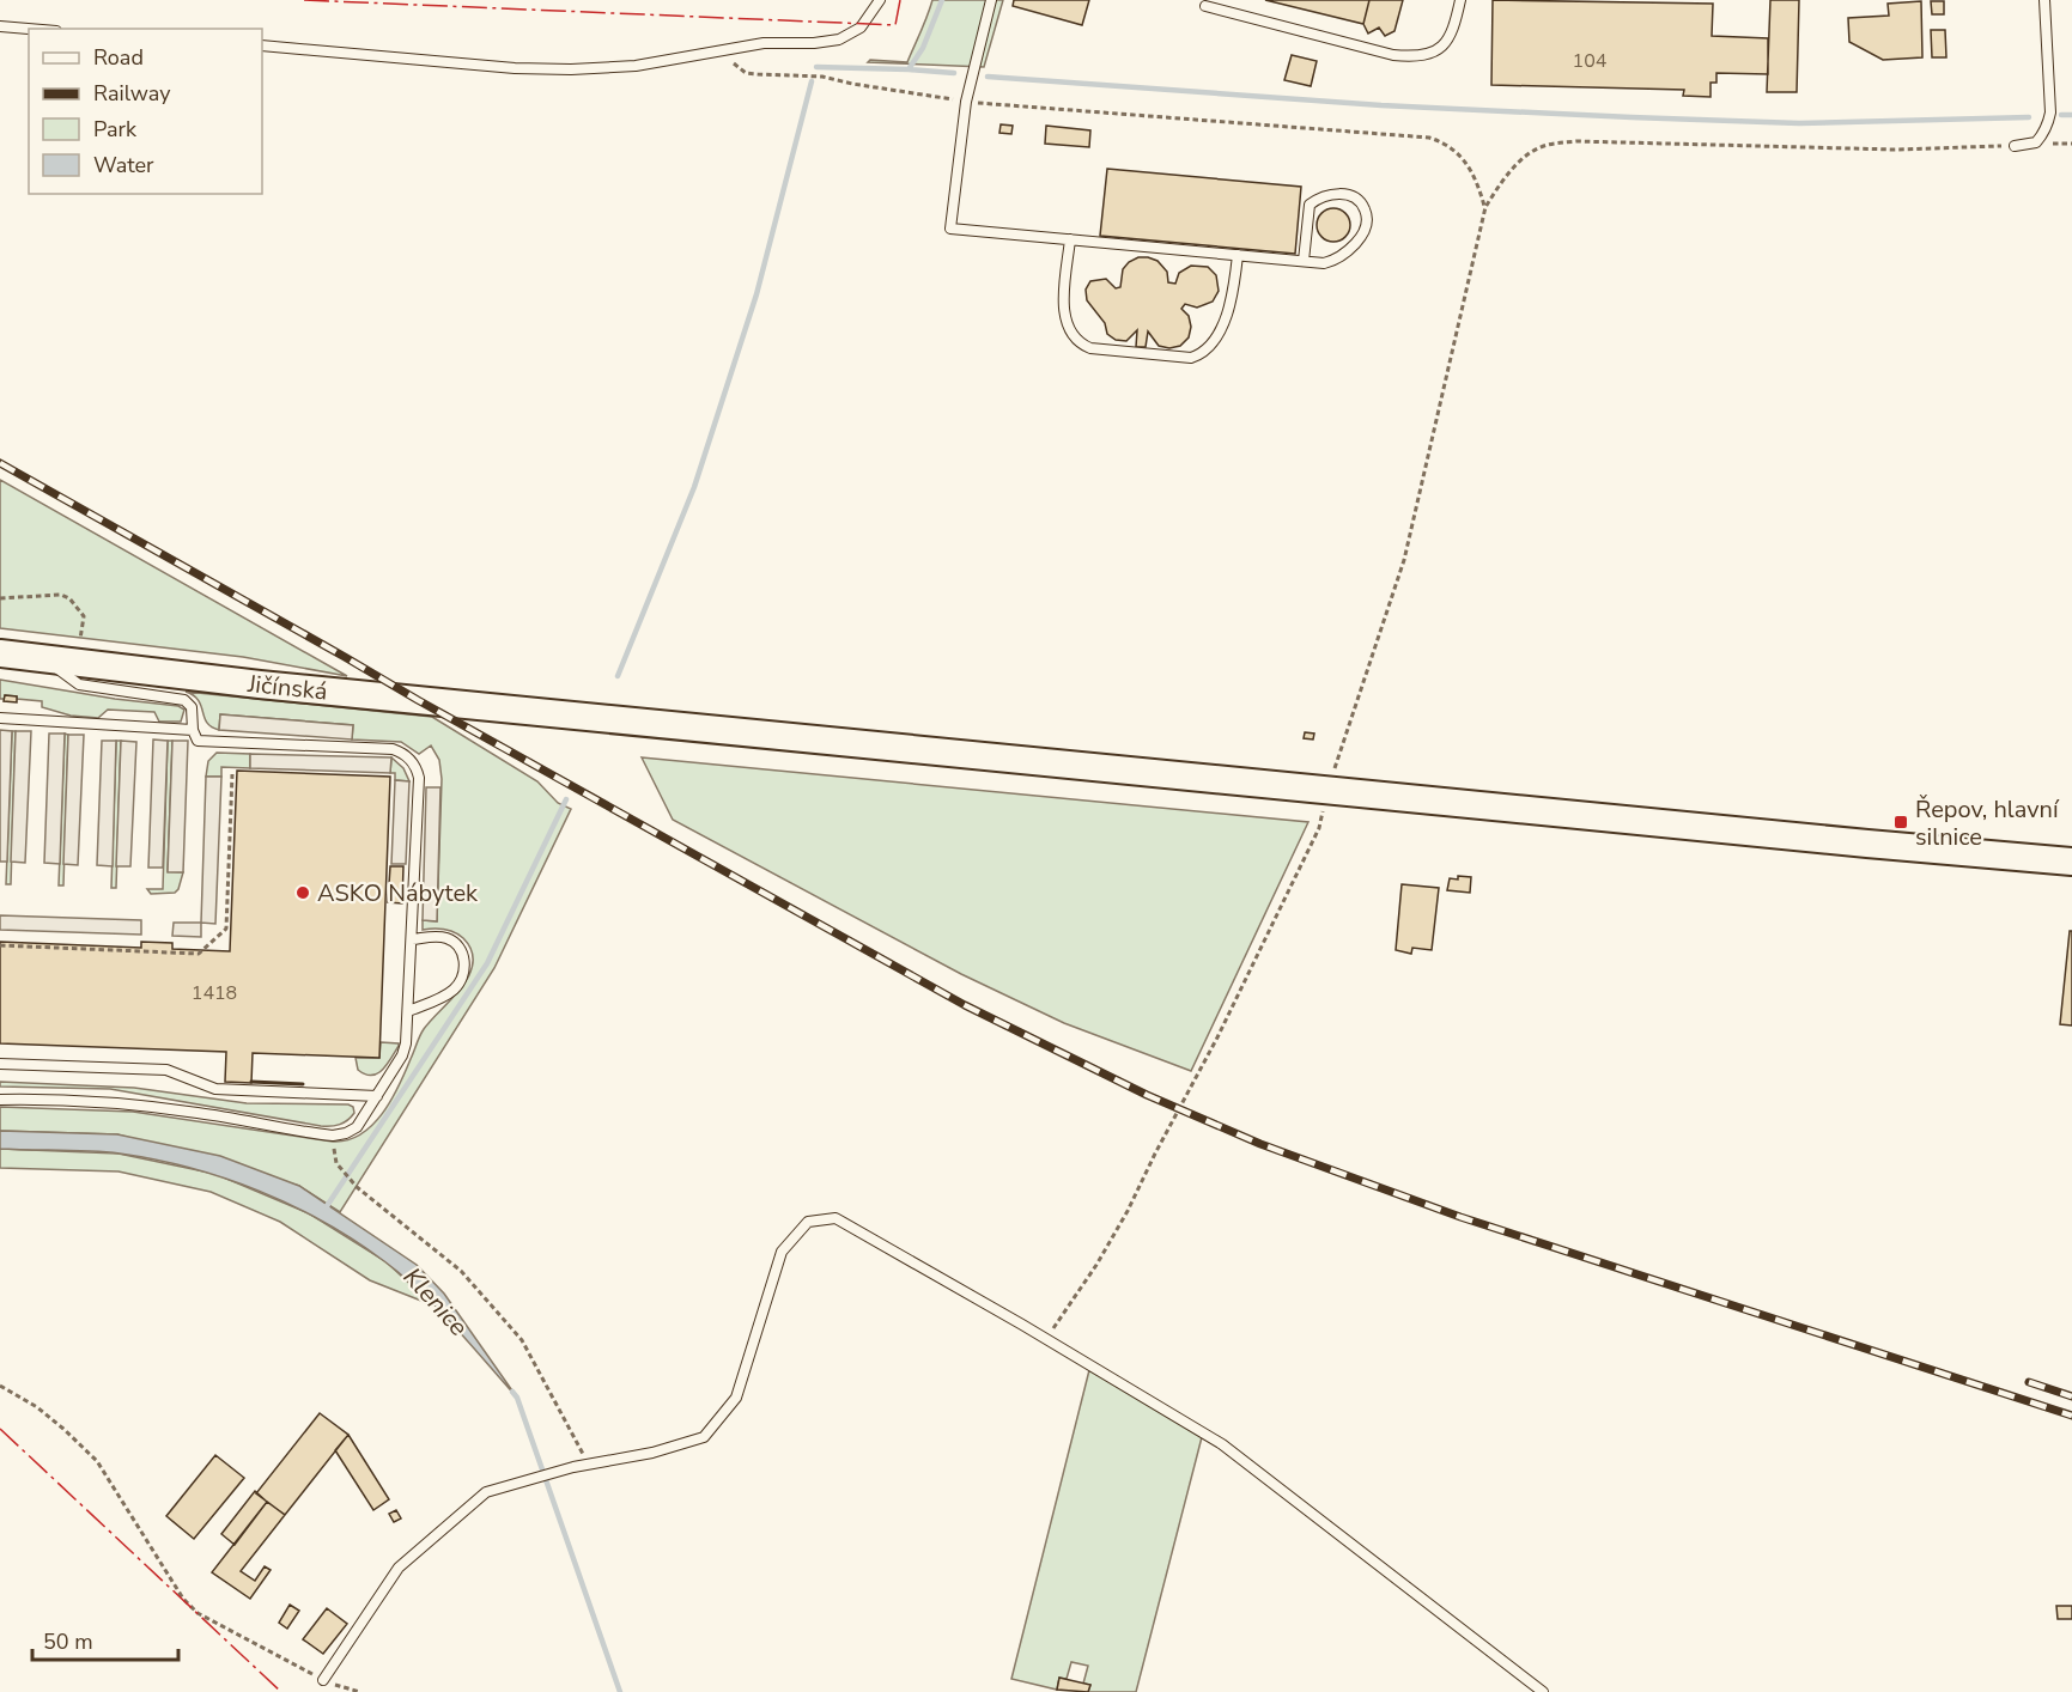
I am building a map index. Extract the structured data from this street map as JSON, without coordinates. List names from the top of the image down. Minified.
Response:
{"streets":{"main road":["Jičínská"]},"water":["Klenice"],"places":{"transit":["Řepov, hlavní silnice"],"other":["ASKO Nábytek"]},"house_numbers":["104","1418"],"legend":["Road","Railway","Park","Water"],"scale_bar":"50 m"}
